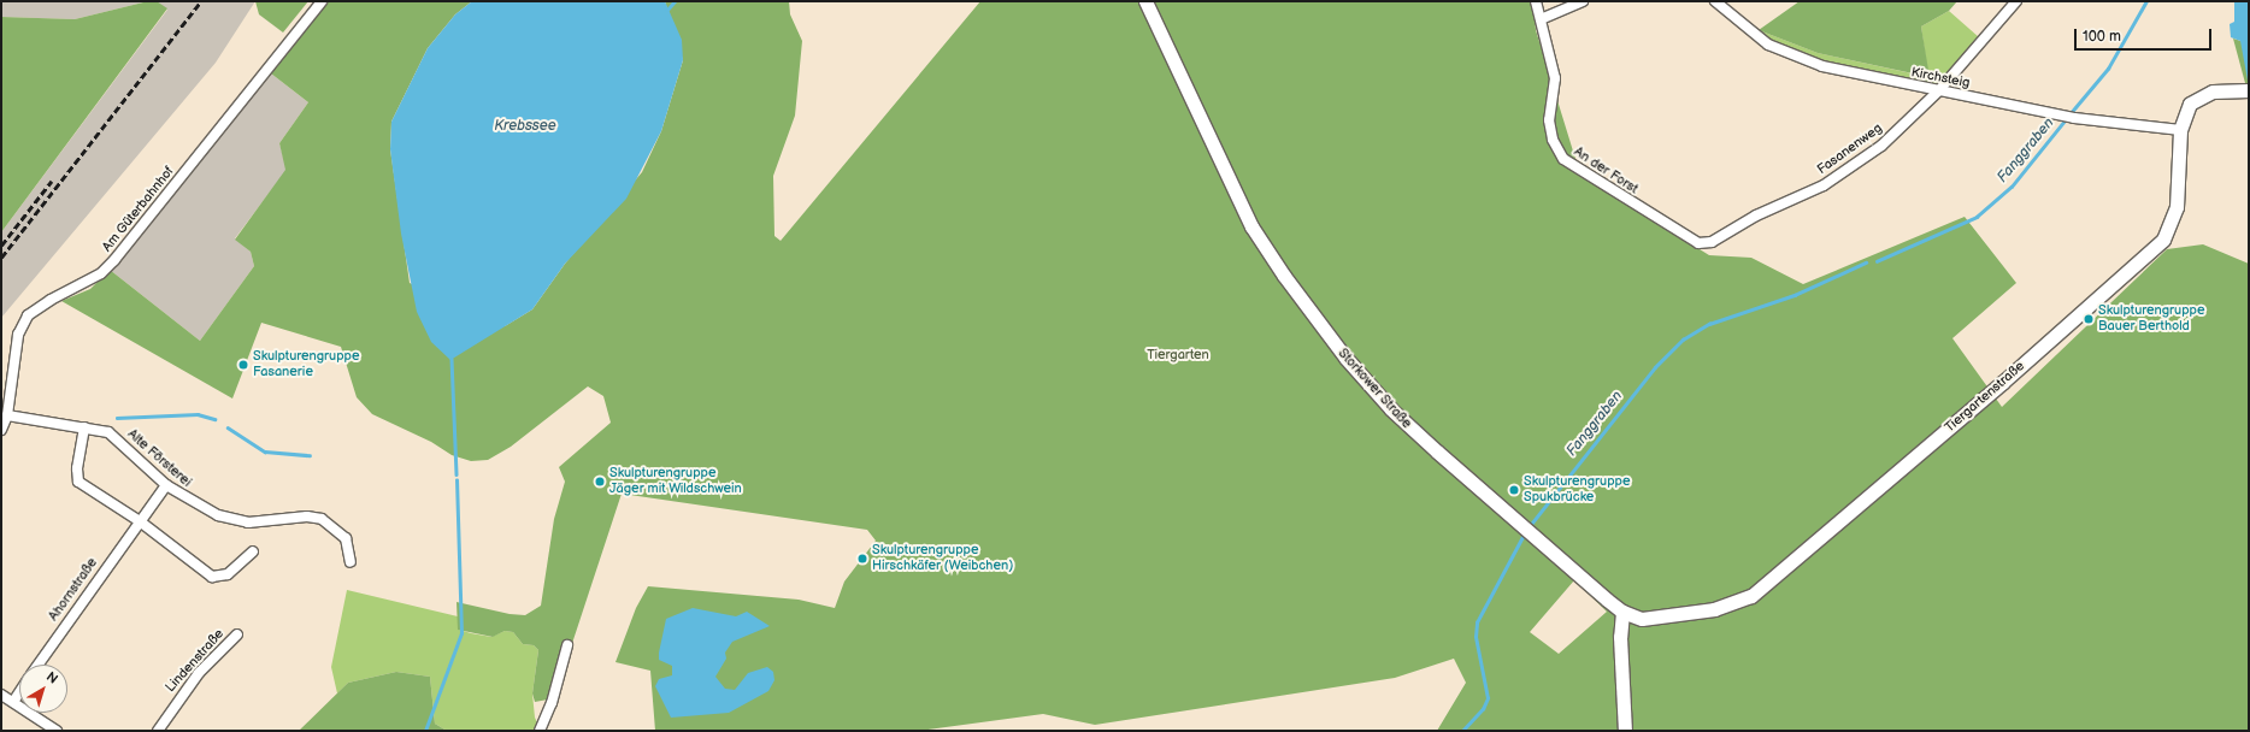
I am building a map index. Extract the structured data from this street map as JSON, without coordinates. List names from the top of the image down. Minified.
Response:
{"streets":{"main road":["Storkower Straße","Tiergartenstraße"],"street":["Kirchsteig","Fasanenweg","An der Forst","Am Güterbahnhof","Alte Försterei","Ahornstraße","Lindenstraße"]},"crossings":[["Kirchsteig","Fasanenweg"],["Kirchsteig","Tiergartenstraße"],["Fasanenweg","An der Forst"],["Am Güterbahnhof","Alte Försterei"],["Storkower Straße","Tiergartenstraße"],["Alte Försterei","Ahornstraße"]],"water":["Krebssee","Fanggraben"],"parks":["Tiergarten"],"places":["Skulpturengruppe Bauer Berthold","Skulpturengruppe Fasanerie","Skulpturengruppe Jäger mit Wildschwein","Skulpturengruppe Spukbrücke","Skulpturengruppe Hirschkäfer (Weibchen)"],"scale_bar":"100 m","north":"top right"}
